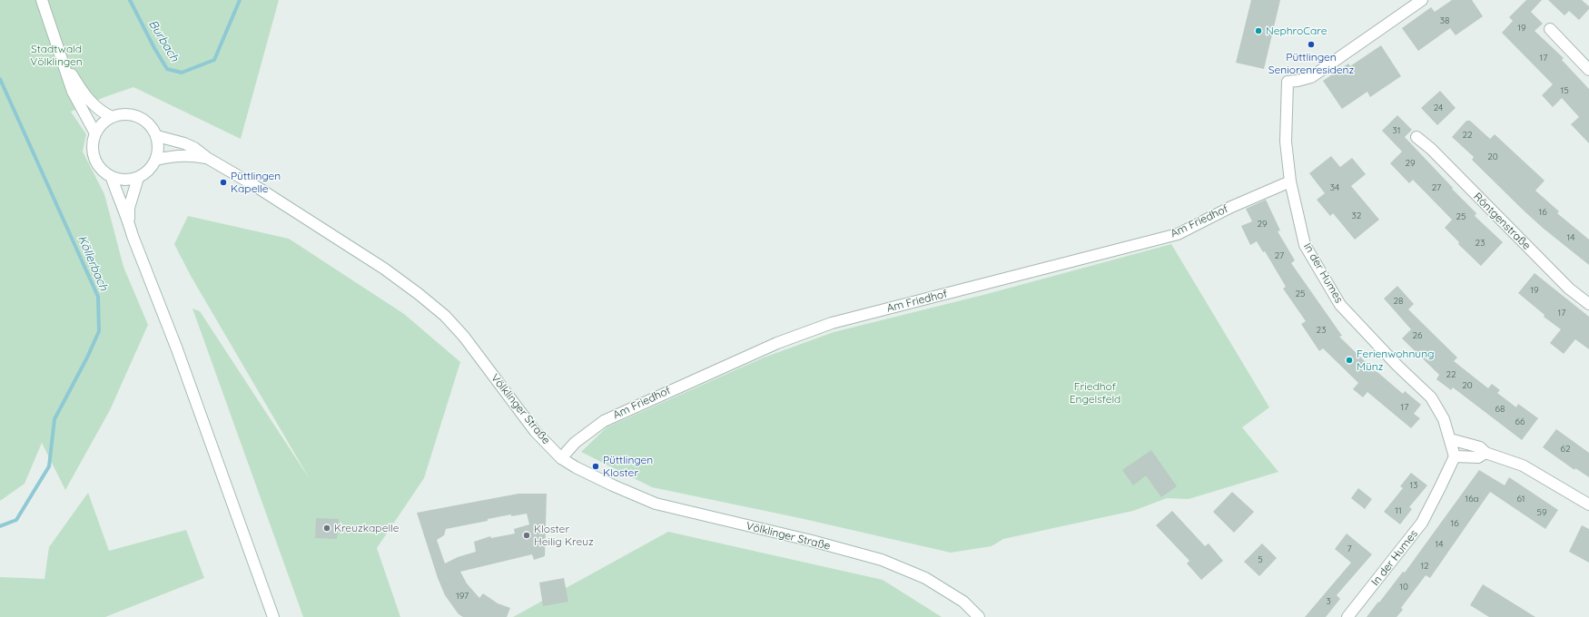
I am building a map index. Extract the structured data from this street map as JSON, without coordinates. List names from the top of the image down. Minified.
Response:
{"streets":{"street":["Am Friedhof","Röntgenstraße","In der Humes","Völklinger Straße"]},"crossings":[["Am Friedhof","In der Humes"],["Am Friedhof","Völklinger Straße"]],"water":["Burbach","Köllerbach"],"parks":["Stadtwald Völklingen","Friedhof Engelsfeld"],"places":["NephroCare","Püttlingen Seniorenresidenz","Püttlingen Kapelle","Ferienwohnung Münz","Püttlingen Kloster","Kreuzkapelle","Kloster Heilig Kreuz"],"house_numbers":["38","19","17","15","24","31","22","20","29","34","27","16","32","25","29","14","23","27","19","25","28","17","23","26","22","20","17","68","66","62","13","16a","61","11","59","16","14","7","5","12","10","197","3"]}
